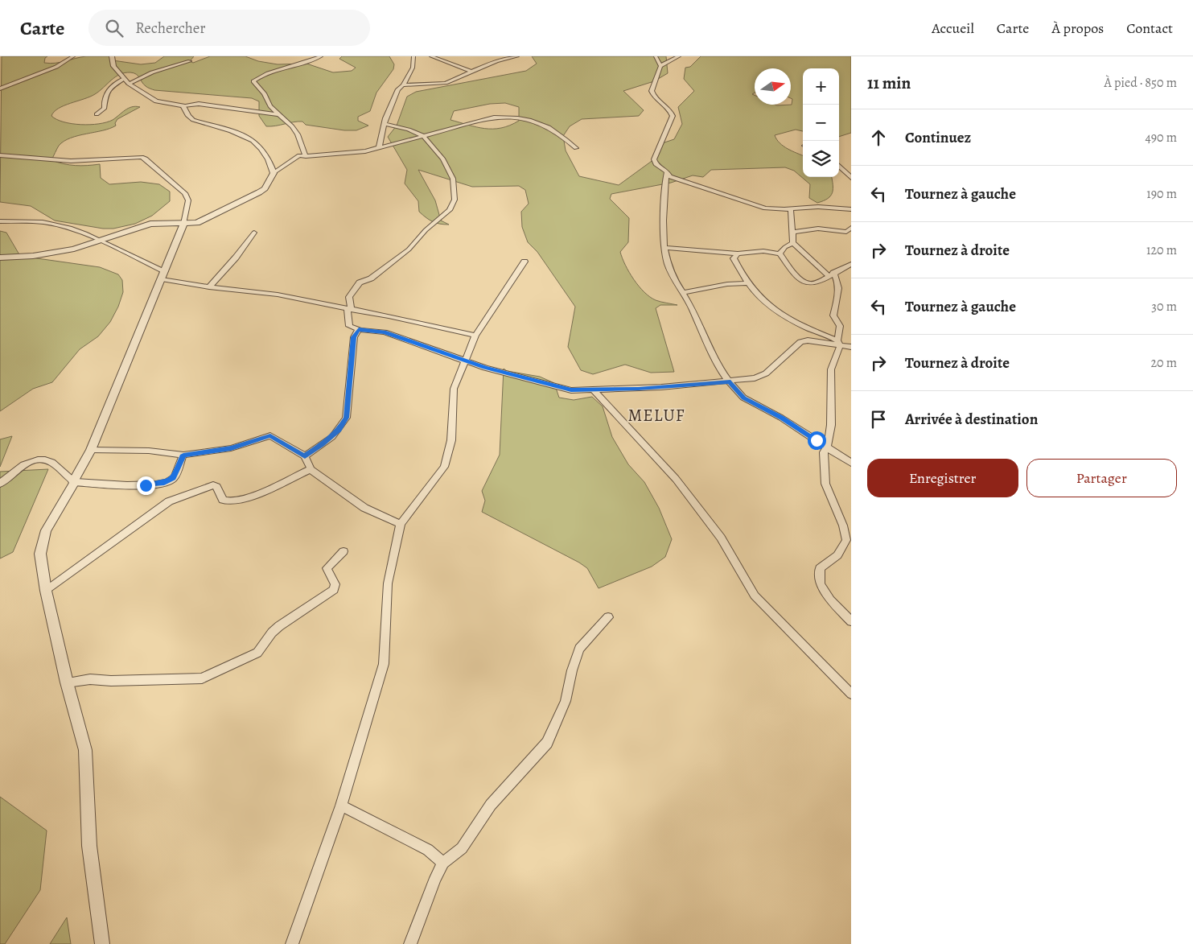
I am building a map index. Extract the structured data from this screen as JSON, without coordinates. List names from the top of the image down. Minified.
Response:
{"districts":["MELUF"],"north":"right","page":{"header":"Carte","search":"Rechercher","nav":["Accueil","Carte","À propos","Contact"],"heading":["11 min","À pied · 850 m"],"map_buttons":["+","−"],"list":[["Continuez","490 m"],["Tournez à gauche","190 m"],["Tournez à droite","120 m"],["Tournez à gauche","30 m"],["Tournez à droite","20 m"],"Arrivée à destination"],"buttons":["Enregistrer","Partager"]}}
